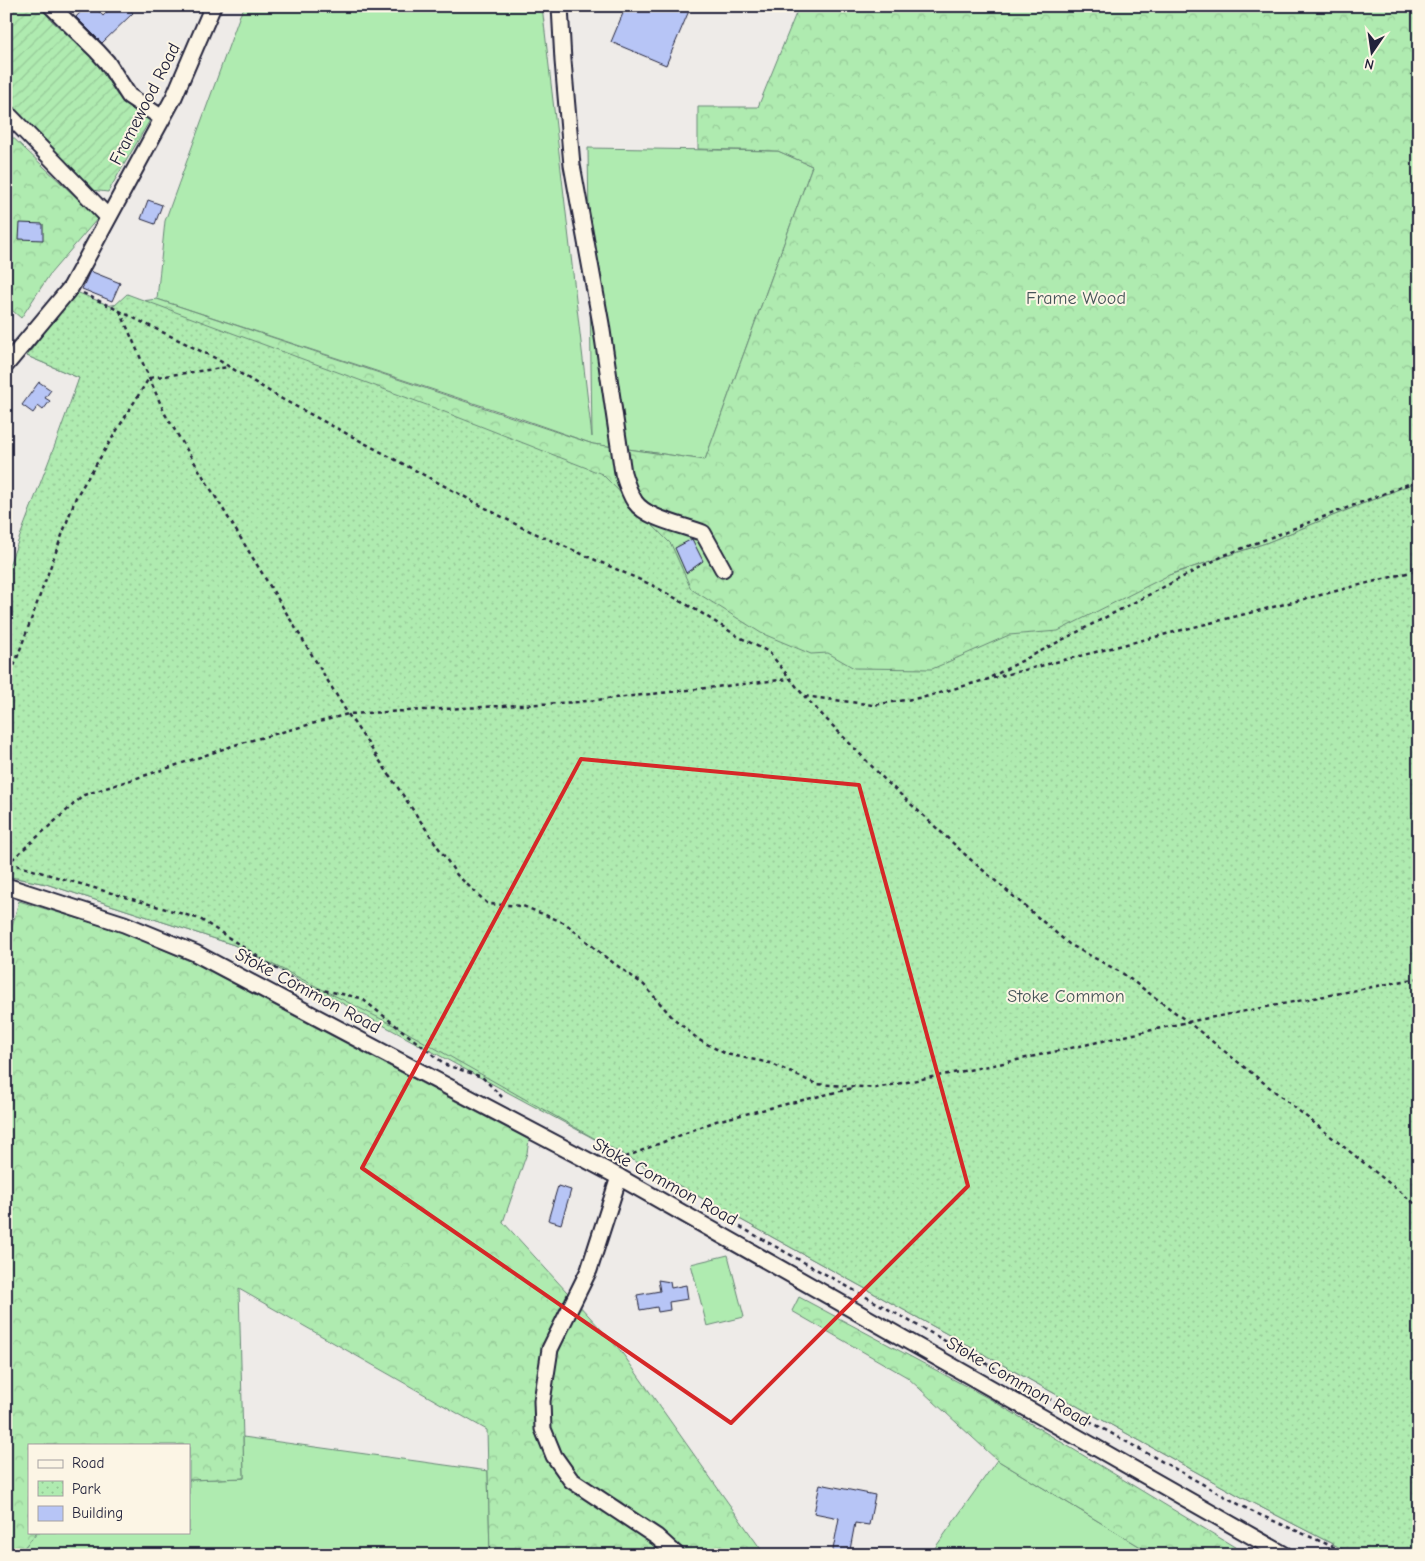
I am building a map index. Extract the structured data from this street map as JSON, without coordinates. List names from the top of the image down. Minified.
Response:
{"streets":{"street":["Framewood Road","Stoke Common Road"]},"parks":["Frame Wood","Stoke Common"],"legend":["Road","Park","Building"],"north":"bottom"}
